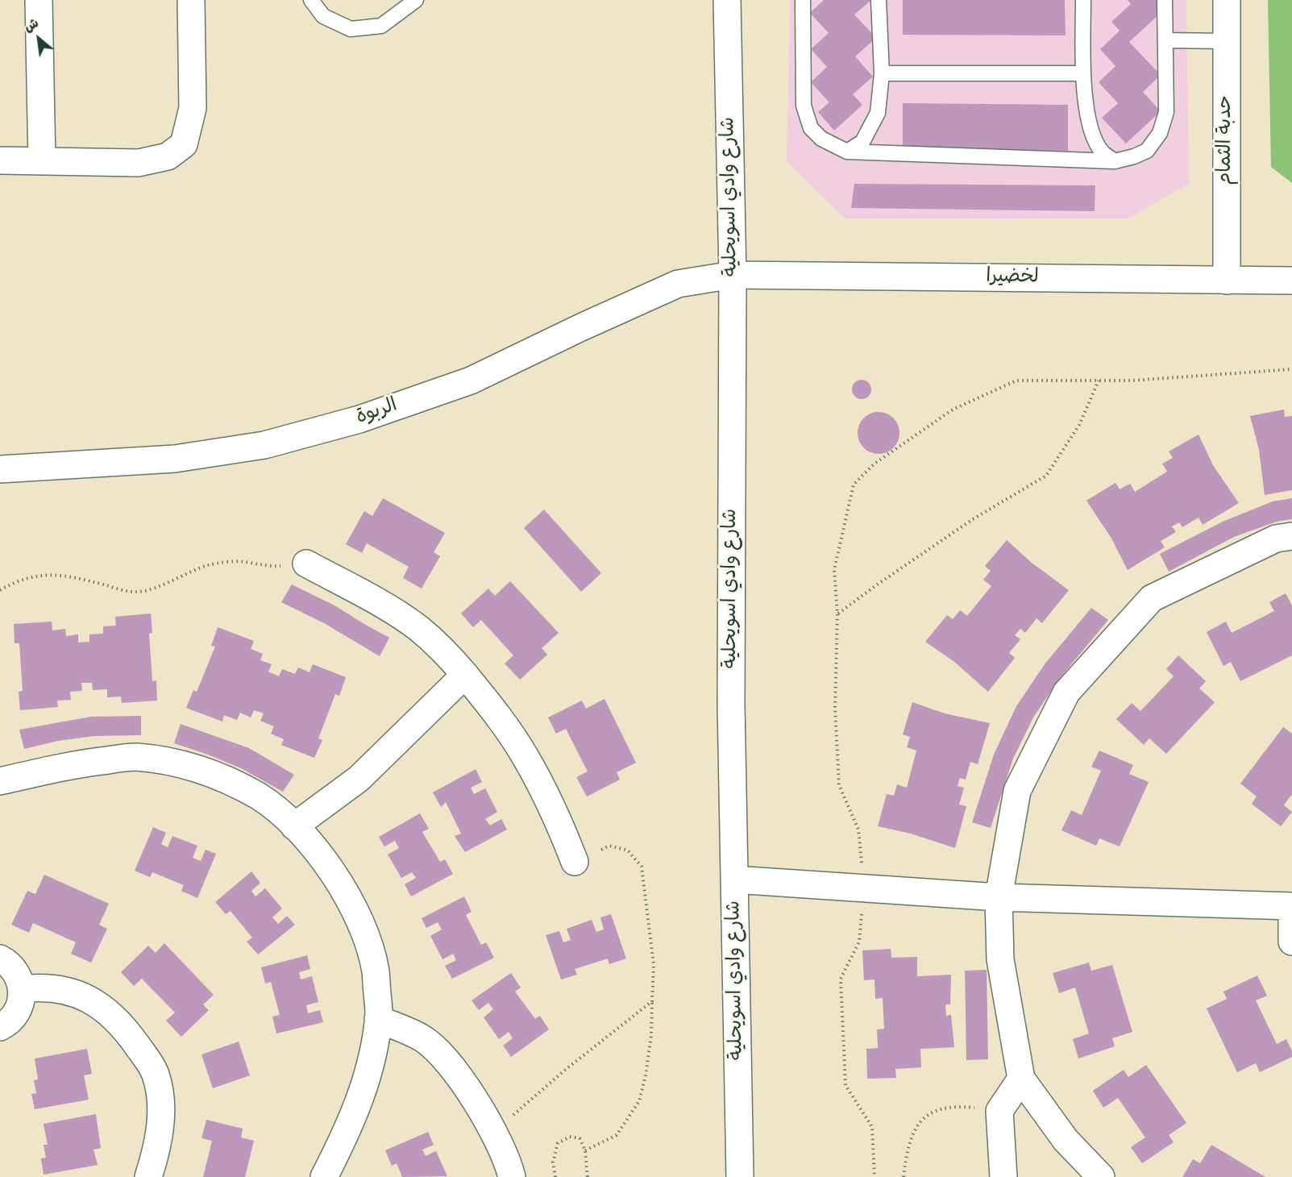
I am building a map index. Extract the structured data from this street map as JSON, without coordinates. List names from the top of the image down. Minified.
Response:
{"streets":{"street":["حدبة الثمام","شارع وادي اسويحلية","لخضيرا","الربوة"]},"crossings":[["حدبة الثمام","لخضيرا"],["شارع وادي اسويحلية","لخضيرا"],["شارع وادي اسويحلية","الربوة"],["لخضيرا","الربوة"]],"north":"top left"}
